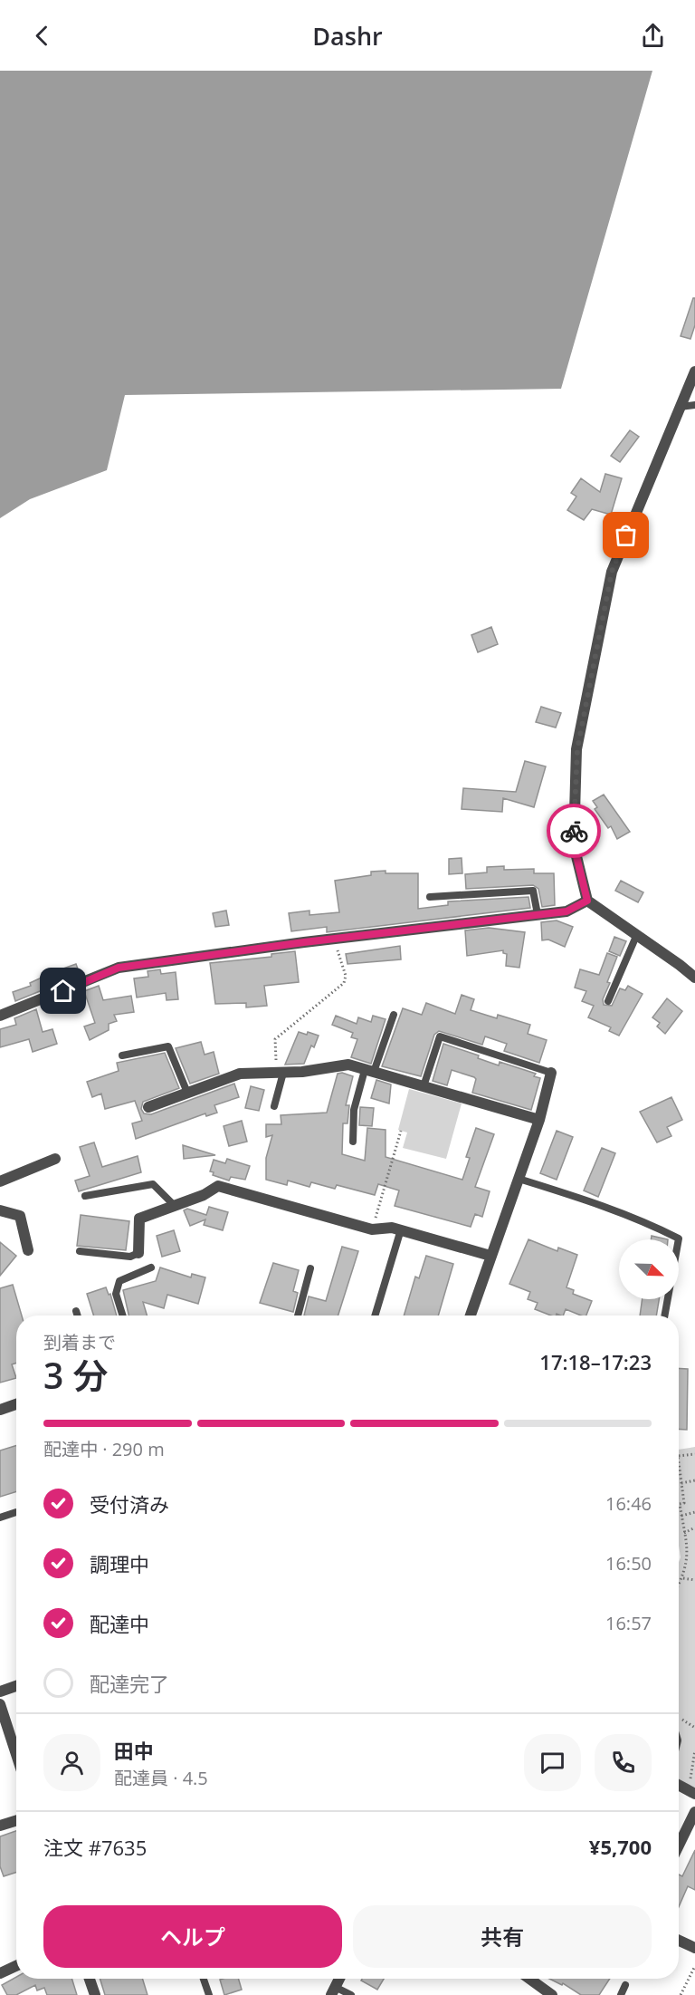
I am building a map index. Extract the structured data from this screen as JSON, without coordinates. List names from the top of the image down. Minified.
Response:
{"north":"bottom right","page":{"header":"Dashr","heading":["3 分","到着まで","17:18–17:23"],"panel":["田中","配達員 · 4.5","注文 #7635","¥5,700"],"bar":"配達中 · 290 m","list":[["受付済み","16:46"],["調理中","16:50"],["配達中","16:57"],"配達完了"],"buttons":["ヘルプ","共有"]}}
